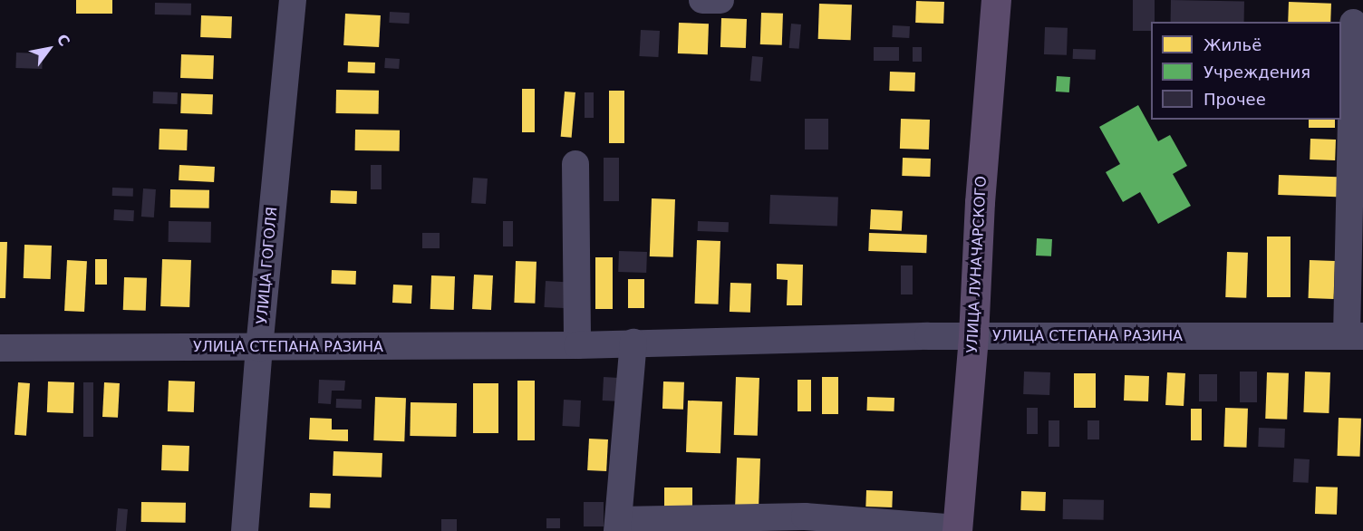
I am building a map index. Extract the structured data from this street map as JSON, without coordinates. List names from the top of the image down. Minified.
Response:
{"streets":{"main road":["УЛИЦА ЛУНАЧАРСКОГО"],"street":["УЛИЦА ГОГОЛЯ","УЛИЦА СТЕПАНА РАЗИНА"]},"crossings":[["УЛИЦА ЛУНАЧАРСКОГО","УЛИЦА СТЕПАНА РАЗИНА"],["УЛИЦА ГОГОЛЯ","УЛИЦА СТЕПАНА РАЗИНА"]],"legend":["Жильё","Учреждения","Прочее"],"north":"top right"}
